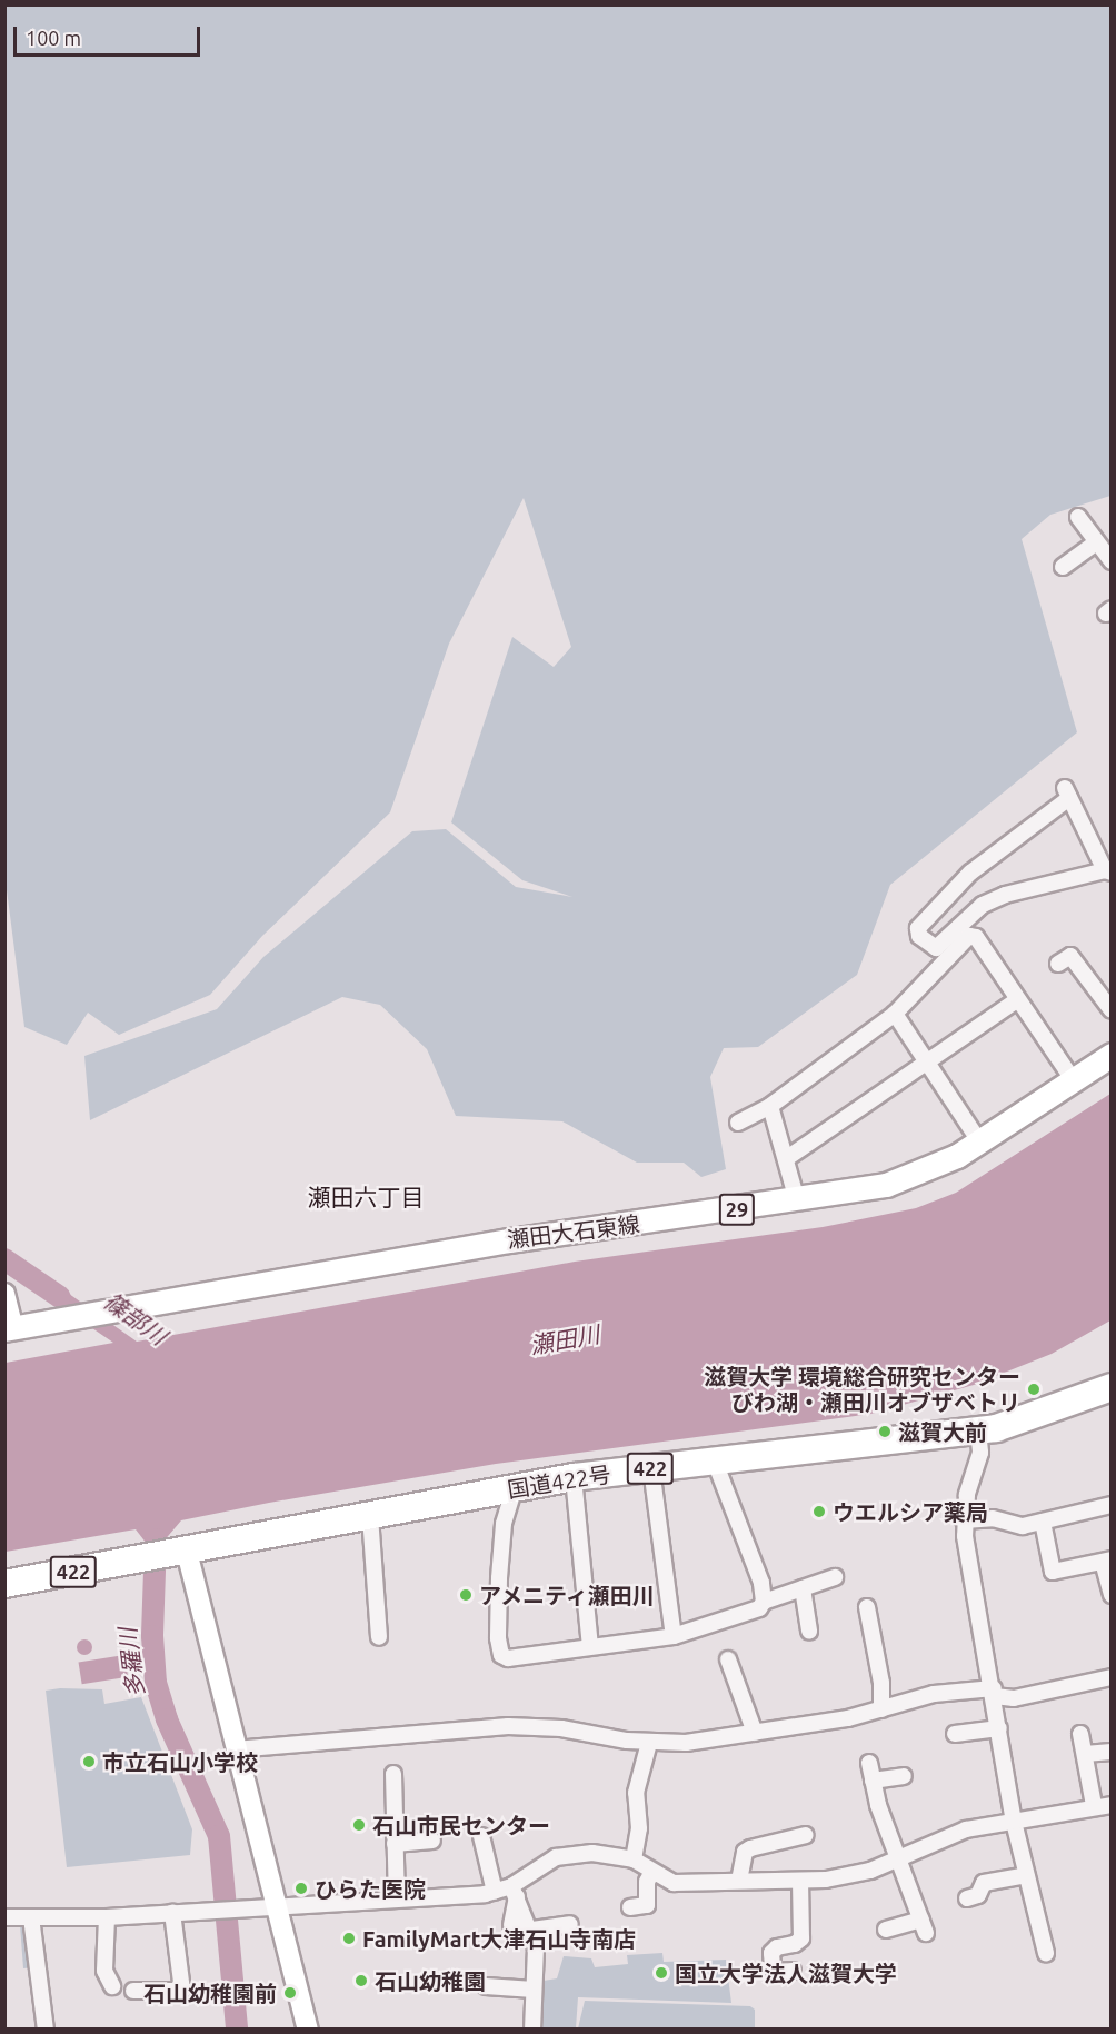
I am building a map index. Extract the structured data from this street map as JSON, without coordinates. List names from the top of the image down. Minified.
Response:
{"streets":{"highway":["422","国道422号"],"main road":["29","瀬田大石東線"]},"districts":["瀬田六丁目"],"water":["篠部川","瀬田川","多羅川"],"places":["滋賀大学 環境総合研究センター びわ湖・瀬田川オブザベトリ","滋賀大前","ウエルシア薬局","アメニティ瀬田川","市立石山小学校","石山市民センター","ひらた医院","FamilyMart大津石山寺南店","国立大学法人滋賀大学","石山幼稚園","石山幼稚園前"],"scale_bar":"100 m"}
